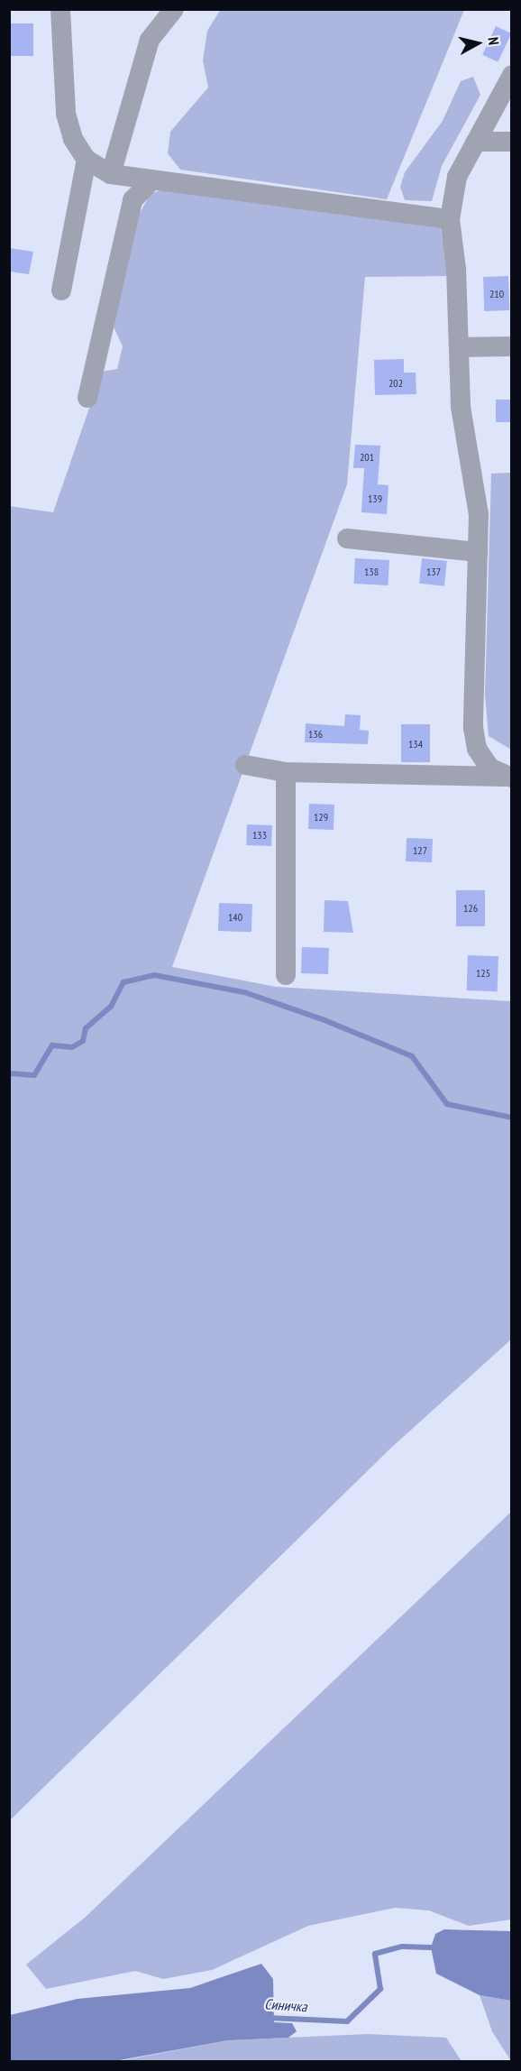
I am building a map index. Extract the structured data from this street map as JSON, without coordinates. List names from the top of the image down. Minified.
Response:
{"water":["Синичка"],"house_numbers":["210","202","201","139","138","137","136","134","129","133","127","126","140","125"],"north":"right"}
